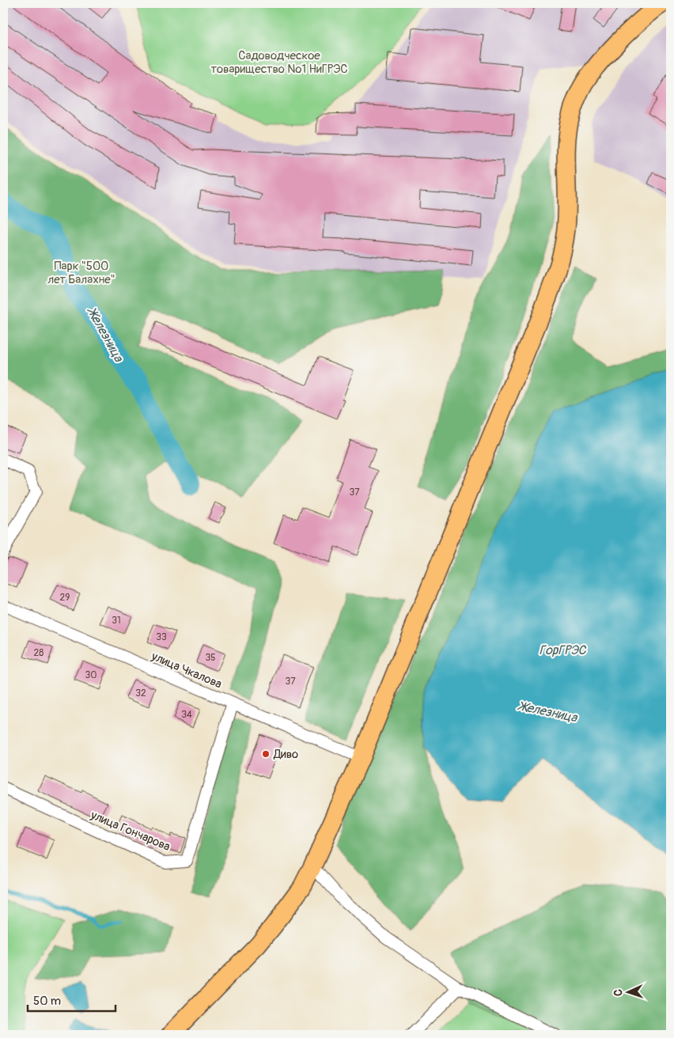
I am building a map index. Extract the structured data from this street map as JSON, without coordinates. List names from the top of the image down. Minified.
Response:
{"streets":{"street":["улица Чкалова","улица Гончарова"]},"crossings":[["улица Чкалова","улица Гончарова"]],"water":["Железница","ГорГРЭС"],"parks":["Садоводческое товарищество №1 НиГРЭС","Парк \"500 лет Балахне\""],"places":["Диво"],"house_numbers":["37","29","31","33","28","35","30","37","32","34"],"scale_bar":"50 m","north":"left"}
